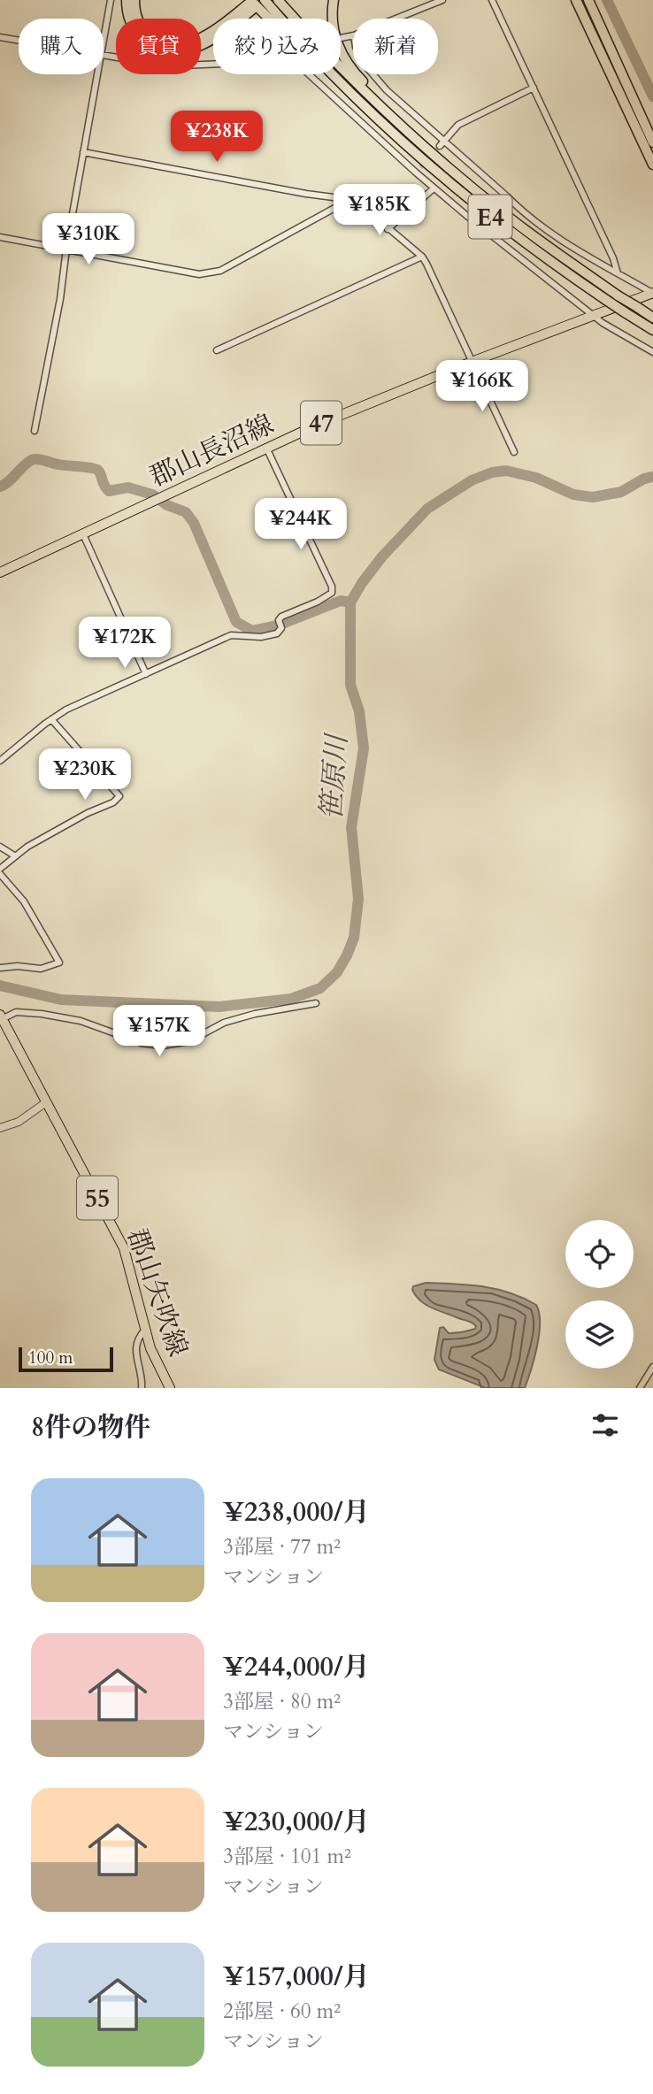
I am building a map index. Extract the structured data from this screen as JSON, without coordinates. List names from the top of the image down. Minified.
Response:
{"streets":{"highway":["E4"],"main road":["47","郡山長沼線","55","郡山矢吹線"]},"water":["笹原川"],"scale_bar":"100 m","page":{"chip":["購入","賃貸","絞り込み","新着"],"price":["¥238K","¥185K","¥310K","¥166K","¥244K","¥172K","¥230K","¥157K"],"scale":"100 m","heading":"8件の物件","list":[{"name":"¥238,000/月","note":"3部屋 · 77 m² · マンション"},{"name":"¥244,000/月","note":"3部屋 · 80 m² · マンション"},{"name":"¥230,000/月","note":"3部屋 · 101 m² · マンション"},{"name":"¥157,000/月","note":"2部屋 · 60 m² · マンション"}]}}
